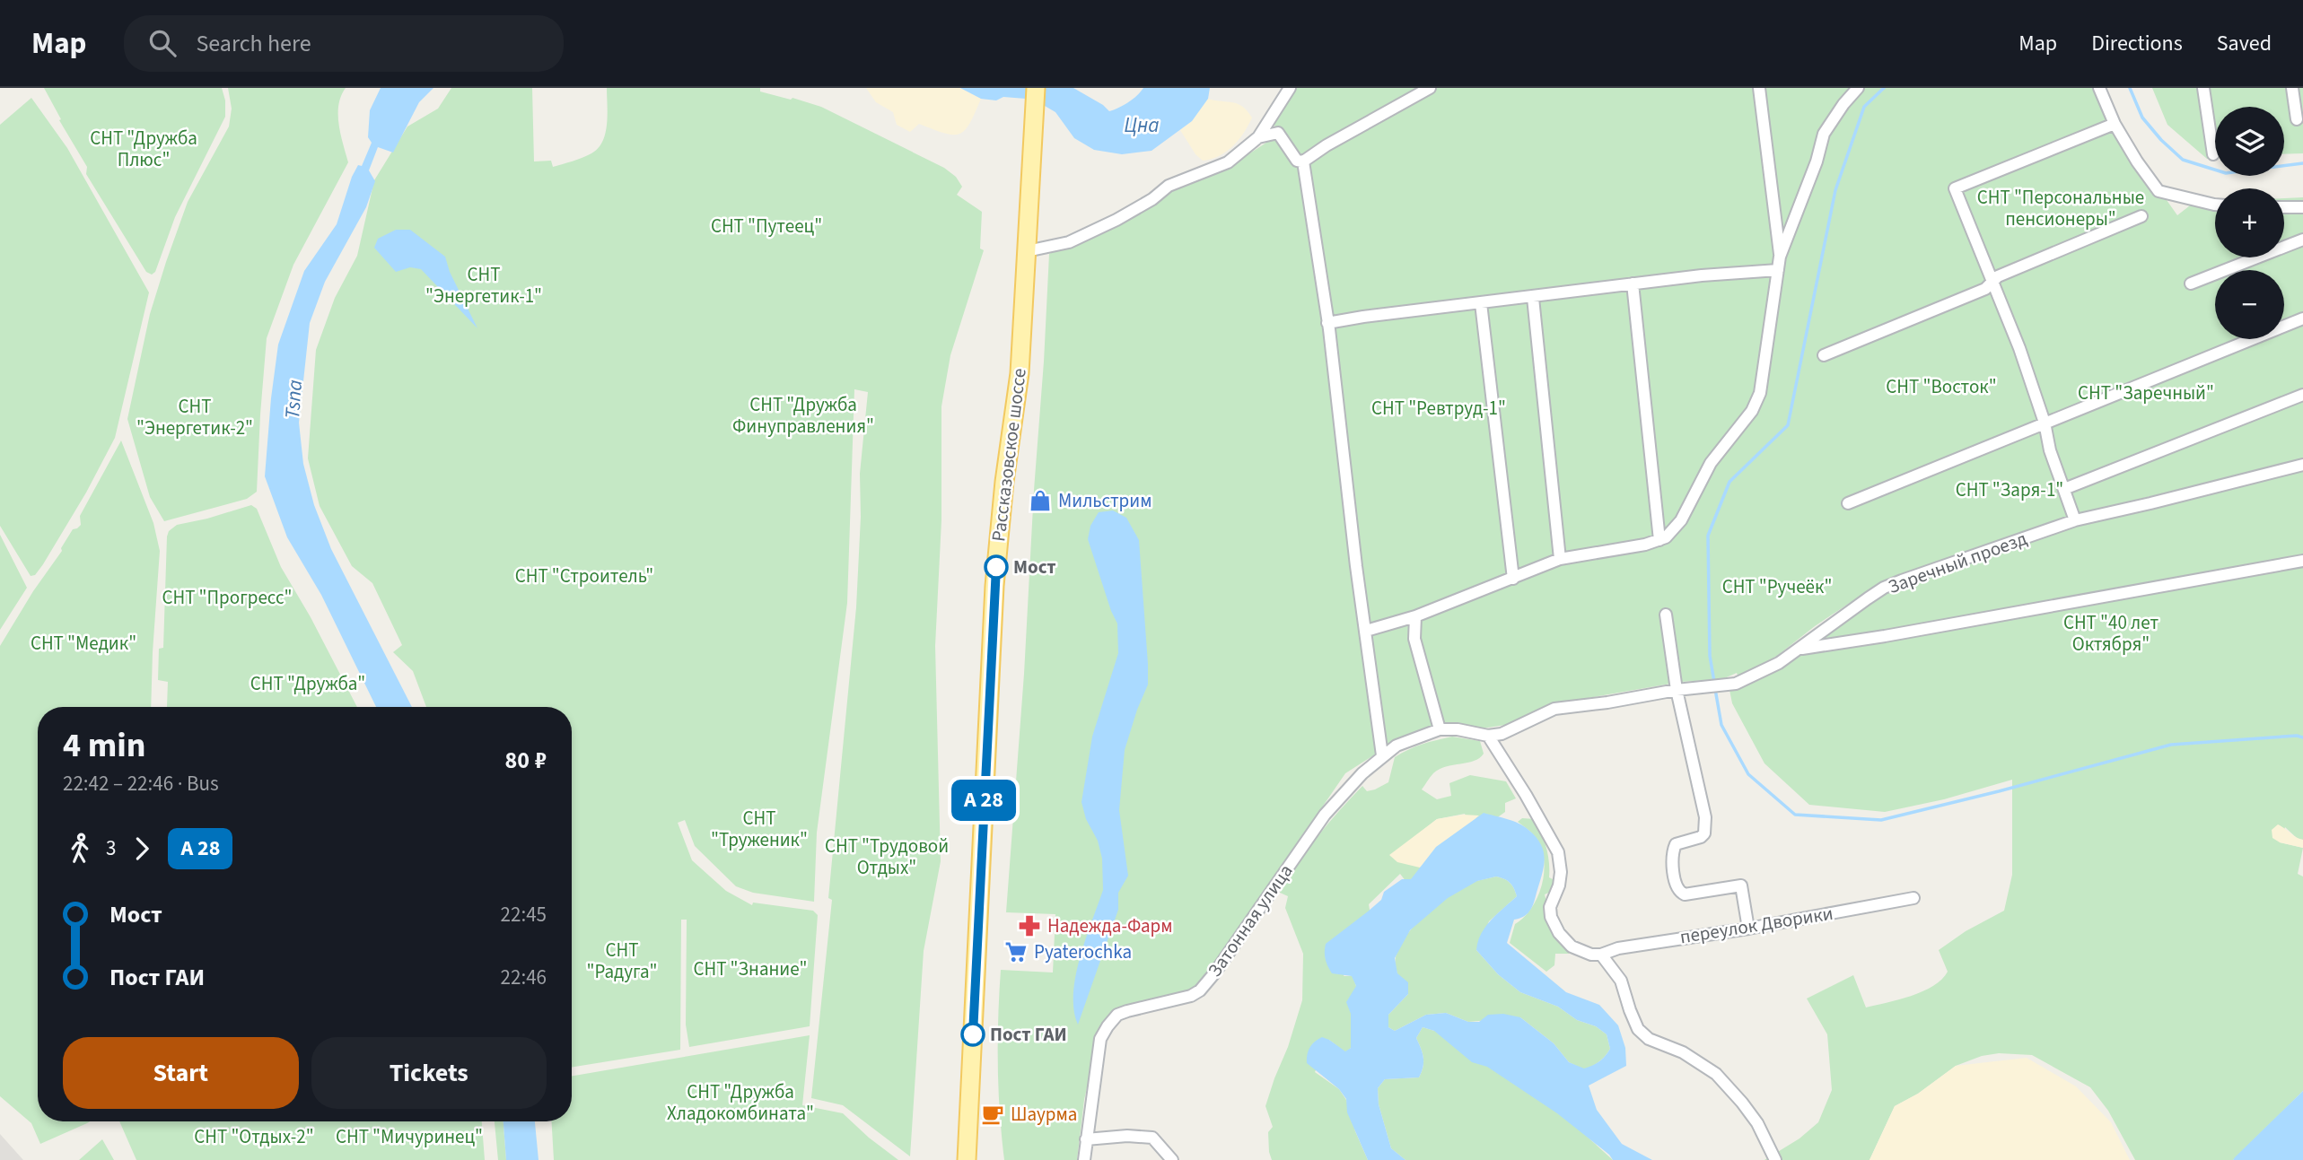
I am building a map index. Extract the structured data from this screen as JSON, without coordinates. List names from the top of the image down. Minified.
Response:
{"streets":{"main road":["Рассказовское шоссе"],"street":["Заречный проезд","Затонная улица","переулок Дворики"]},"crossings":[["Заречный проезд","Затонная улица"]],"water":["Цна","Tsna"],"parks":["СНТ \"Дружба Плюс\"","СНТ \"Персональные пенсионеры\"","СНТ \"Путеец\"","СНТ \"Энергетик-1\"","СНТ \"Восток\"","СНТ \"Заречный\"","СНТ \"Дружба Финуправления\"","СНТ \"Энергетик-2\"","СНТ \"Ревтруд-1\"","СНТ \"Заря-1\"","СНТ \"Строитель\"","СНТ \"Ручеёк\"","СНТ \"Прогресс\"","СНТ \"40 лет Октября\"","СНТ \"Медик\"","СНТ \"Дружба\"","СНТ \"Труженик\"","СНТ \"Трудовой Отдых\"","СНТ \"Радуга\"","СНТ \"Знание\"","СНТ \"Дружба Хладокомбината\"","СНТ \"Отдых-2\"","СНТ \"Мичуринец\""],"places":{"shop":["Мильстрим"],"other":["Мост","Пост ГАИ"],"pharmacy":["Надежда-Фарм"],"supermarket":["Pyaterochka"],"cafe":["Шаурма"]},"page":{"header":"Map","search":"Search here","nav":["Map","Directions","Saved"],"on_map":"А 28","map_buttons":["+","−"],"heading":["4 min","22:42 – 22:46 · Bus","80 ₽"],"legs":["3","А 28"],"list":[{"name":"Мост","value":"22:45"},{"name":"Пост ГАИ","value":"22:46"}],"buttons":["Start","Tickets"]}}
